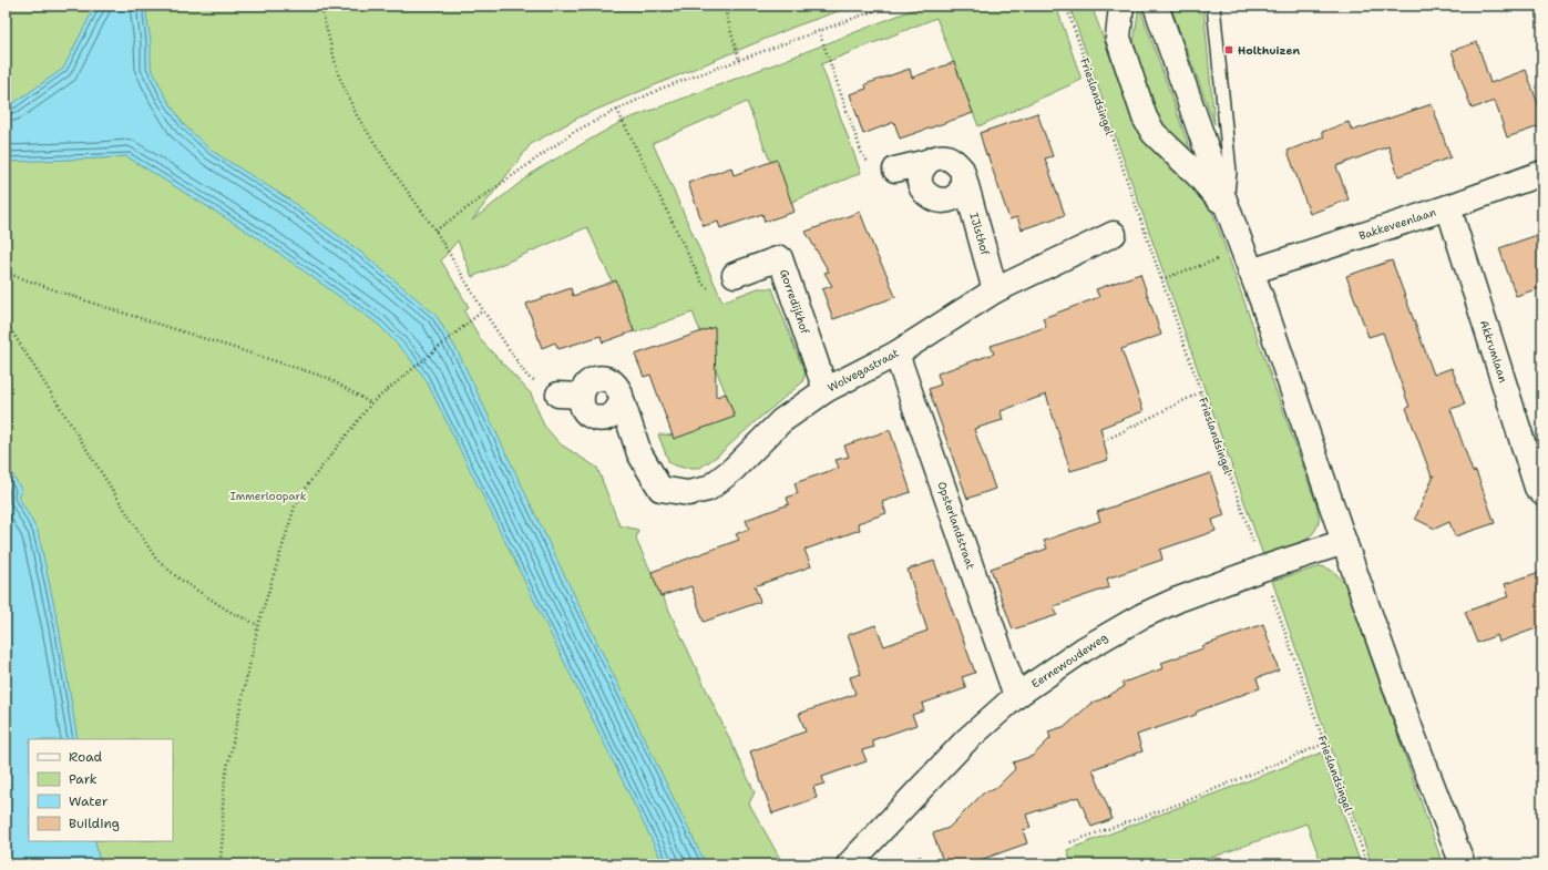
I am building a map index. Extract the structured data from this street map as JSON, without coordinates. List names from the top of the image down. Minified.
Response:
{"streets":{"street":["Bakkeveenlaan","IJlsthof","Gorredijkhof","Akkrumlaan","Wolvegastraat","Opsterlandstraat","Eernewoudeweg"],"path":["Frieslandsingel"]},"crossings":[["Frieslandsingel","Eernewoudeweg"],["Bakkeveenlaan","Akkrumlaan"],["IJlsthof","Wolvegastraat"],["Gorredijkhof","Wolvegastraat"],["Wolvegastraat","Opsterlandstraat"],["Opsterlandstraat","Eernewoudeweg"]],"parks":["Immerloopark"],"places":{"transit":["Holthuizen"]},"legend":["Road","Park","Water","Building"]}
